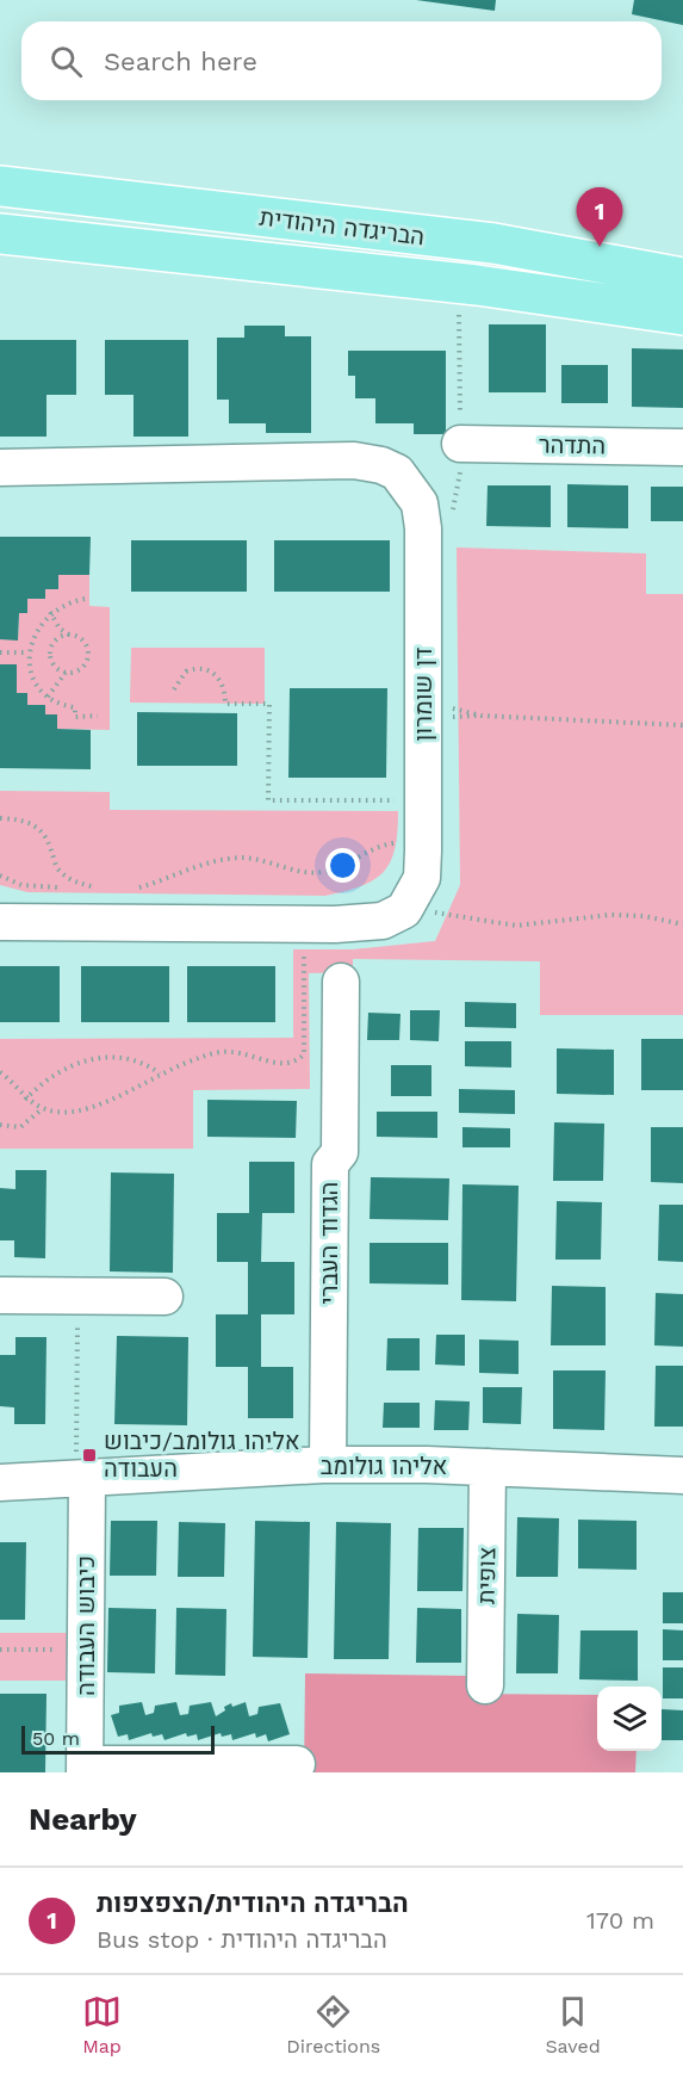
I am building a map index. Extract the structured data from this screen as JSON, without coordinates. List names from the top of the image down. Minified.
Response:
{"streets":{"main road":["הבריגדה היהודית"],"street":["התדהר","דן שומרון","הגדוד העברי","אליהו גולומב","צופית","כיבוש העבודה"]},"crossings":[["הגדוד העברי","אליהו גולומב"],["אליהו גולומב","צופית"],["אליהו גולומב","כיבוש העבודה"]],"places":{"transit":["אליהו גולומב/כיבוש העבודה"]},"scale_bar":"50 m","page":{"search":"Search here","pins":"1","scale":"50 m","heading":"Nearby","list":[{"mark":"1","name":"הבריגדה היהודית/הצפצפות","note":"Bus stop · הבריגדה היהודית","value":"170 m"}],"nav":["Map","Directions","Saved"]}}
